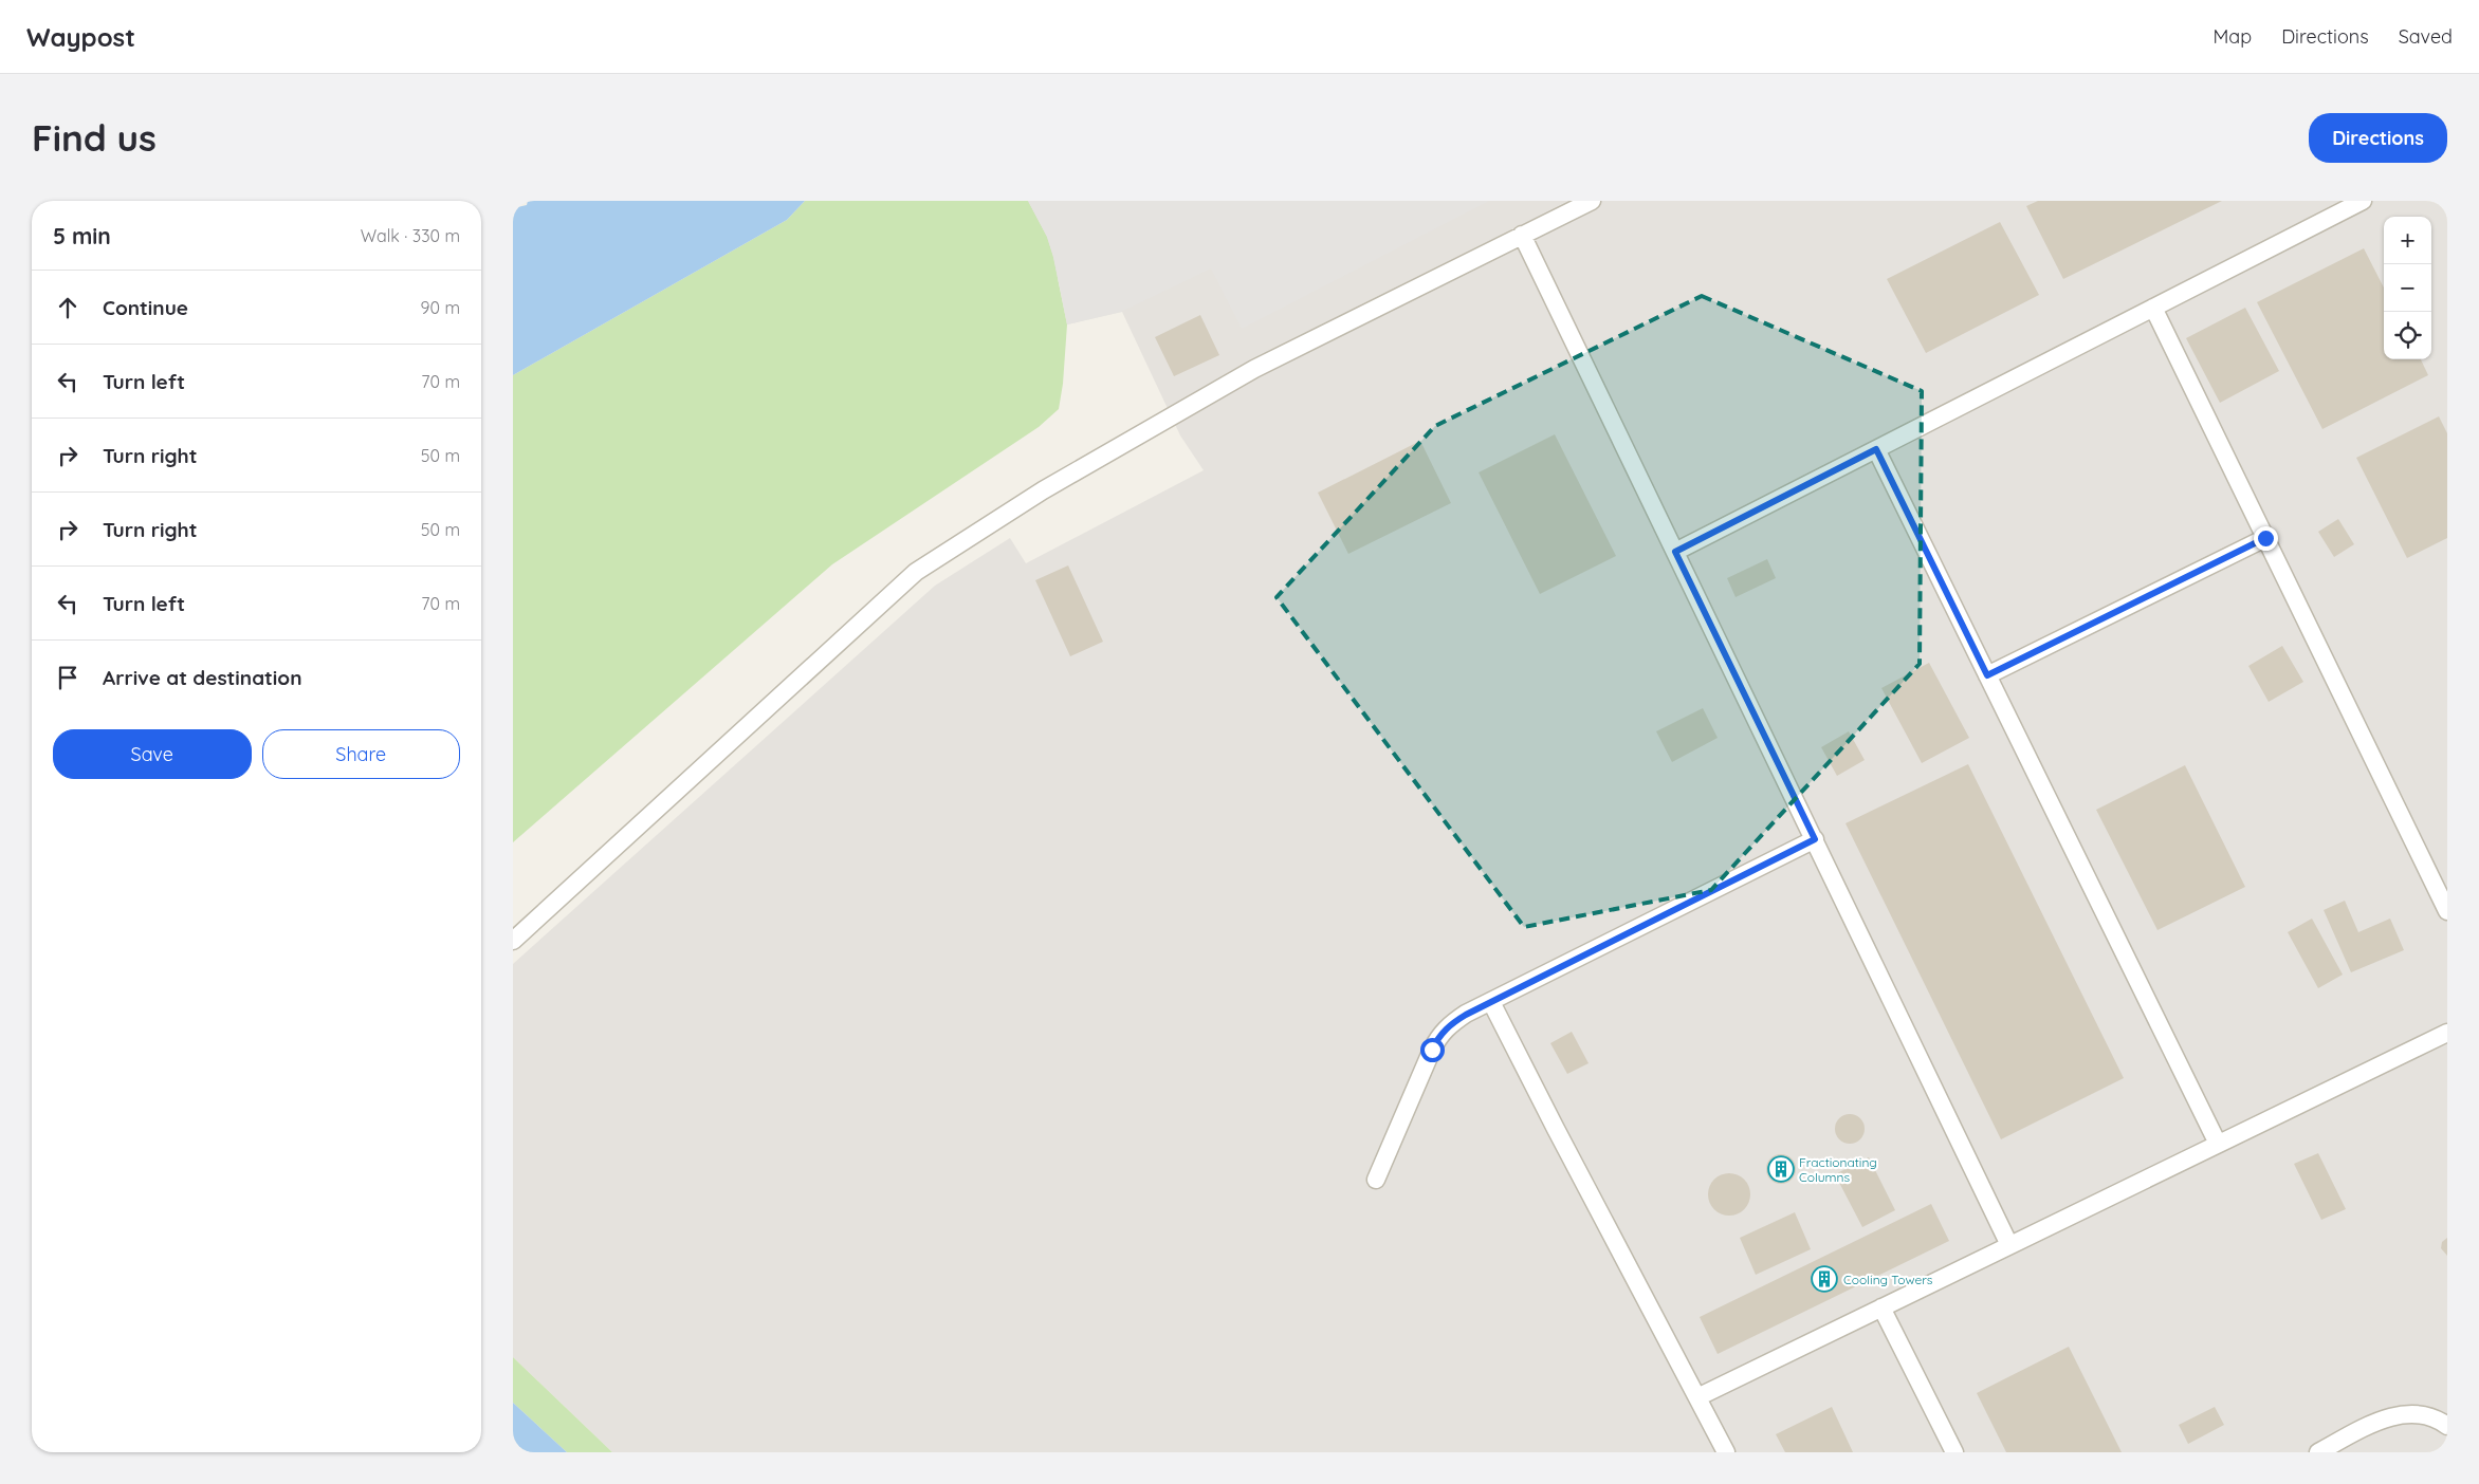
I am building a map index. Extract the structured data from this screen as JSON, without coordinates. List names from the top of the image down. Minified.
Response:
{"places":{"building":["Fractionating Columns","Cooling Towers"]},"page":{"header":"Waypost","nav":["Map","Directions","Saved"],"buttons":["Directions",["Save","Share"]],"title":"Find us","heading":["5 min","Walk · 330 m"],"map_buttons":["+","−"],"list":[["Continue","90 m"],["Turn left","70 m"],["Turn right","50 m"],["Turn right","50 m"],["Turn left","70 m"],"Arrive at destination"]}}
